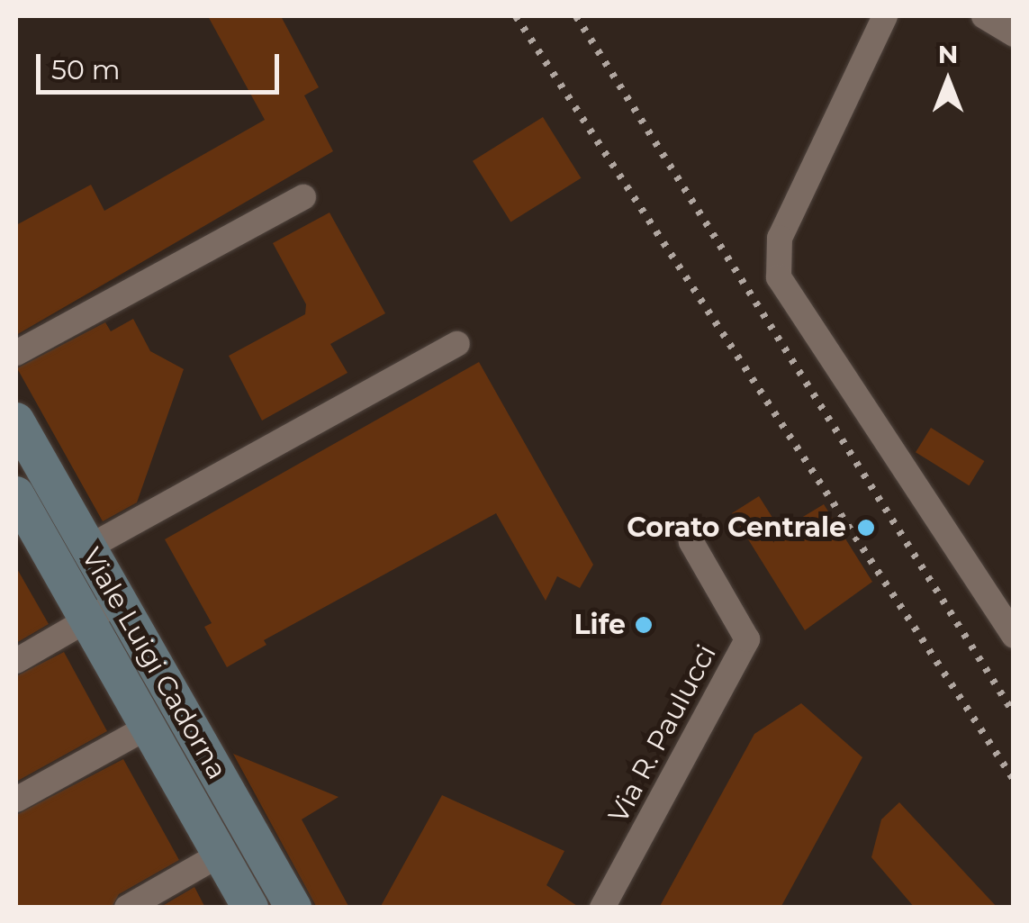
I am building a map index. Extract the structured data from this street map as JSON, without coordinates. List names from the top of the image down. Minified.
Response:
{"streets":{"main road":["Viale Luigi Cadorna"],"street":["Via R. Paulucci"]},"places":["Corato Centrale","Life"],"scale_bar":"50 m","north":"top"}
